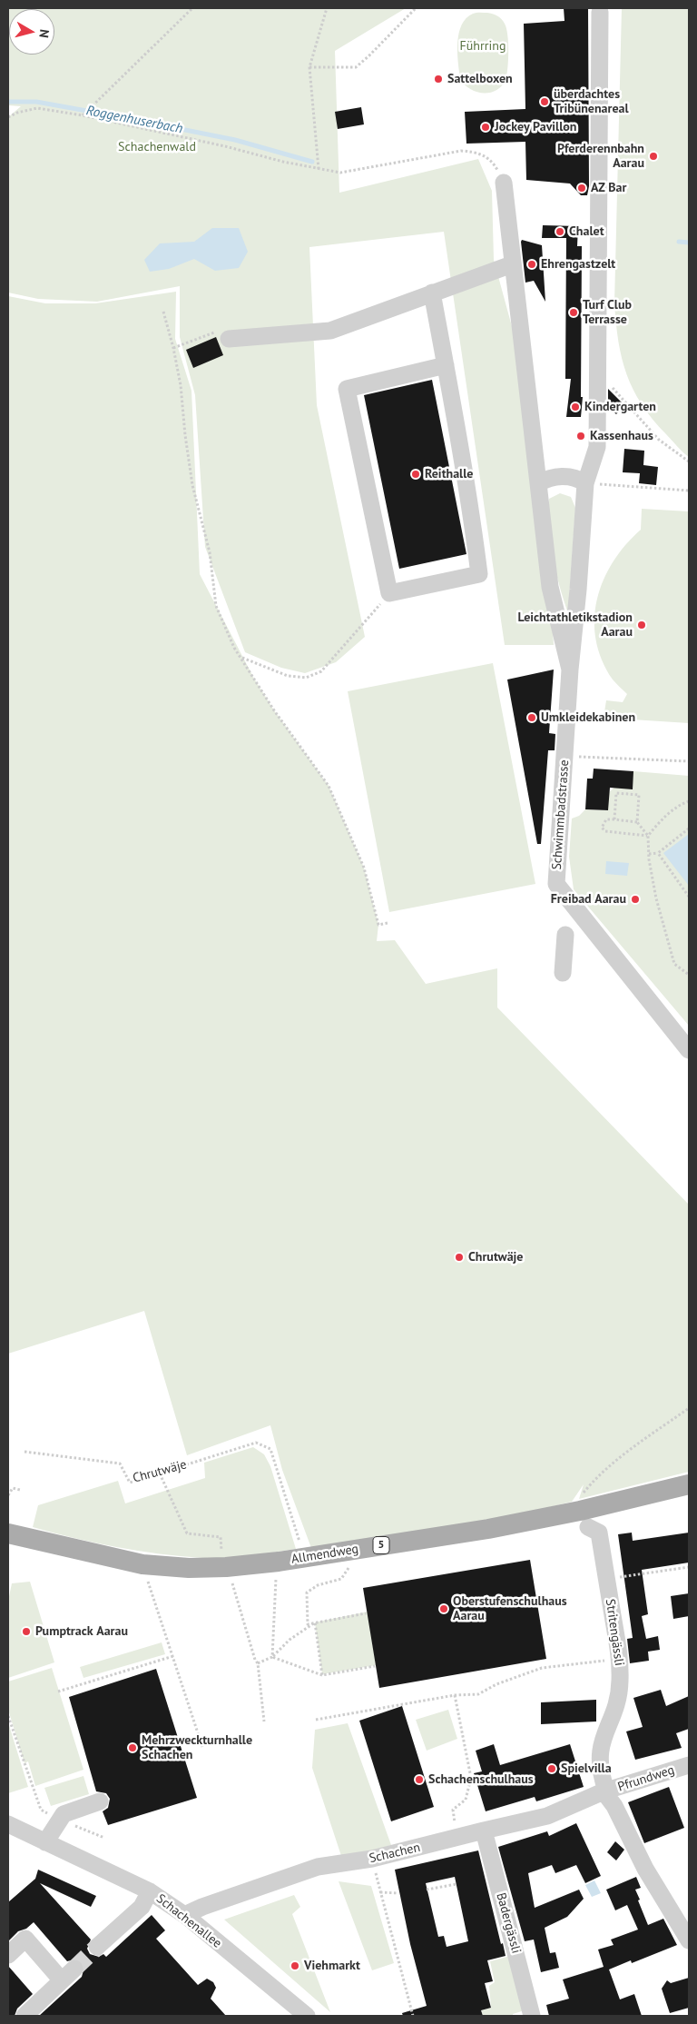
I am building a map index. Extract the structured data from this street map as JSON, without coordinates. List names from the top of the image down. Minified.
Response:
{"streets":{"main road":["5","Allmendweg"],"street":["Schwimmbadstrasse","Stritengässli","Pfrundweg","Schachen","Schachenallee","Badergässli"],"path":["Chrutwäje"]},"crossings":[["Chrutwäje","Allmendweg"],["Allmendweg","Stritengässli"],["Stritengässli","Pfrundweg"],["Stritengässli","Schachen"],["Pfrundweg","Schachen"],["Schachen","Schachenallee"],["Schachen","Badergässli"]],"water":["Roggenhuserbach"],"parks":["Führring","Schachenwald"],"places":["Sattelboxen","überdachtes Tribünenareal","Jockey Pavillon","Pferderennbahn Aarau","AZ Bar","Chalet","Ehrengastzelt","Turf Club Terrasse","Kindergarten","Kassenhaus","Reithalle","Leichtathletikstadion Aarau","Umkleidekabinen","Freibad Aarau","Chrutwäje","Oberstufenschulhaus Aarau","Pumptrack Aarau","Mehrzweckturnhalle Schachen","Spielvilla","Schachenschulhaus","Viehmarkt"],"north":"right"}
